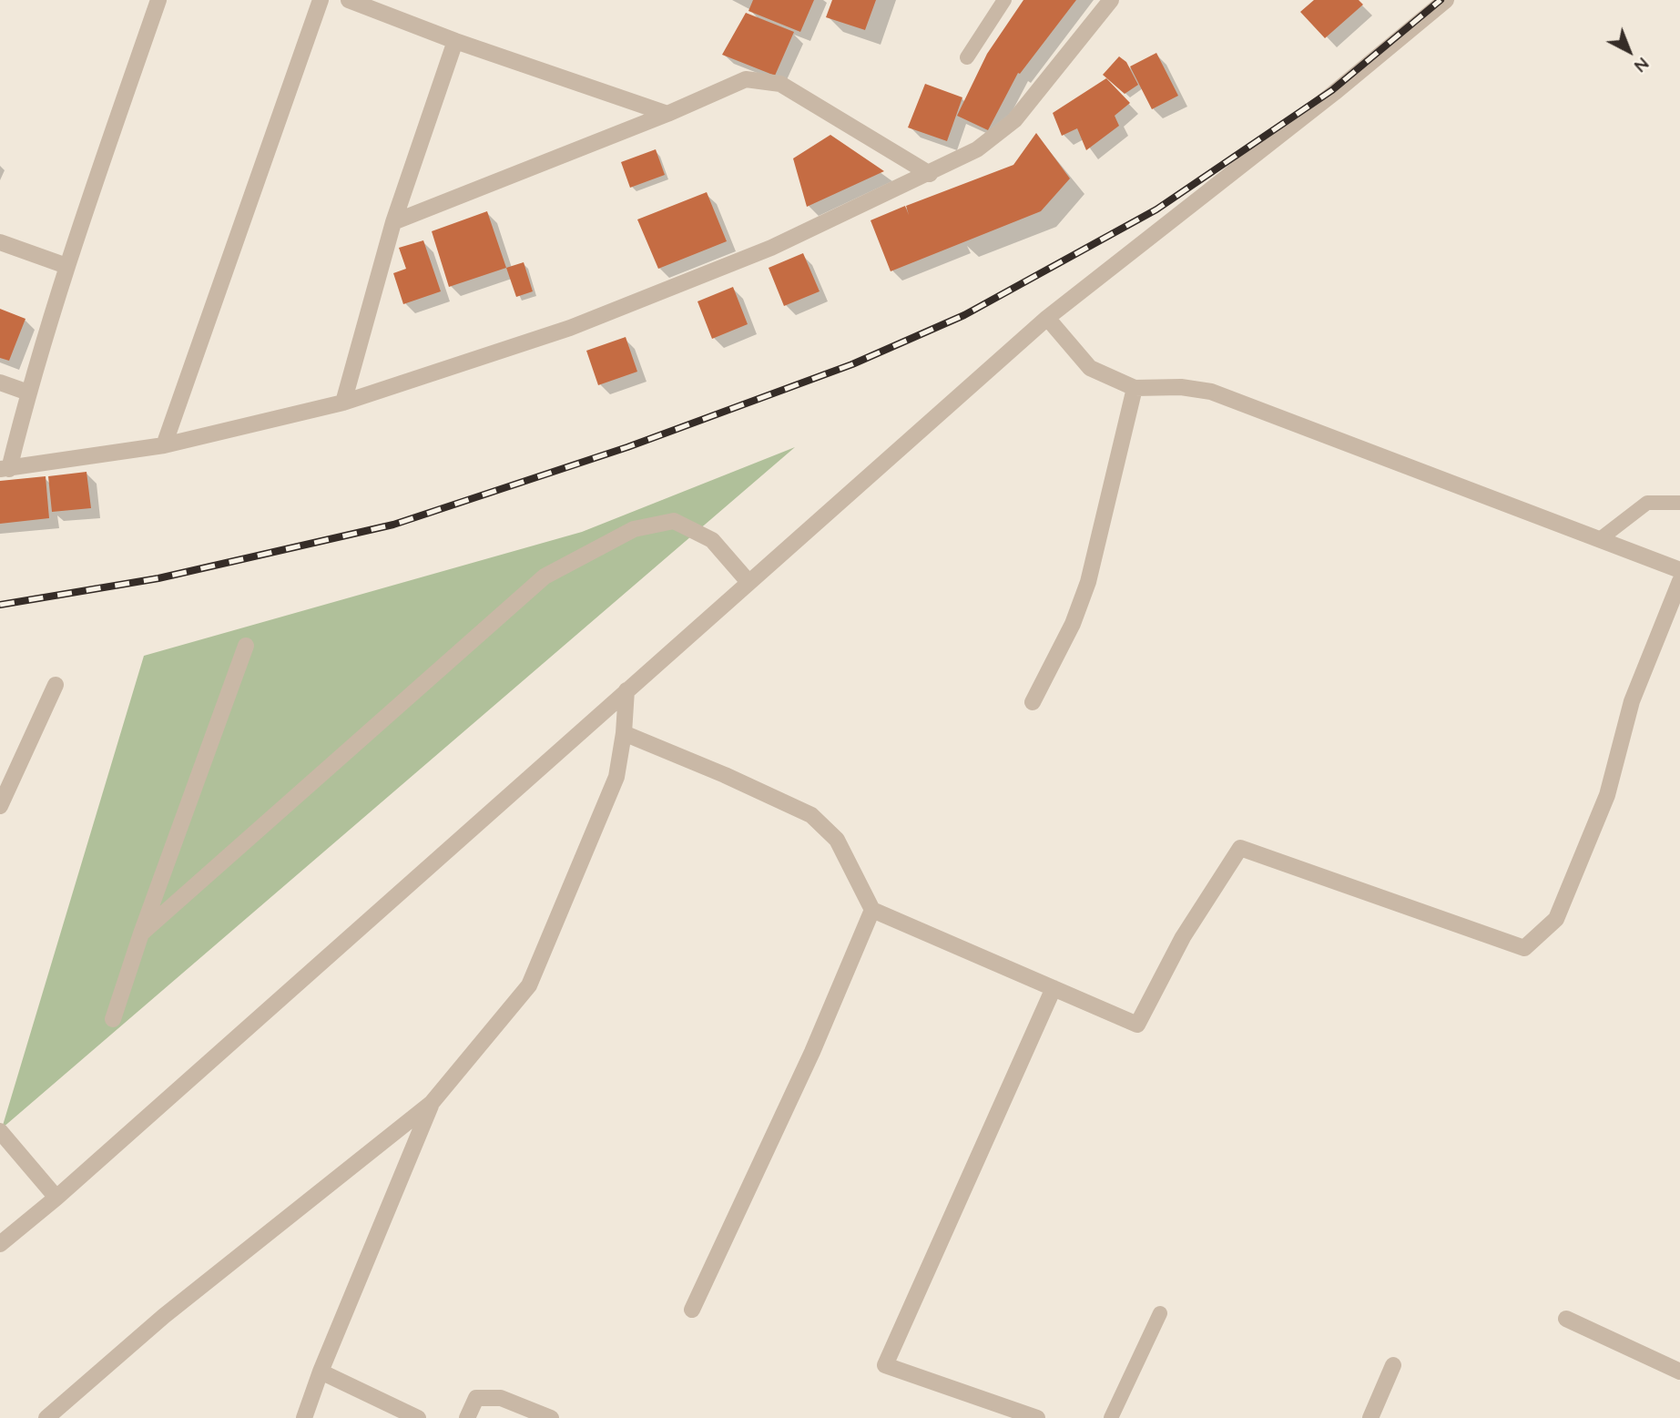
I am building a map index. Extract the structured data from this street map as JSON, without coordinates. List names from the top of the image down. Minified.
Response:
{"north":"bottom right"}
